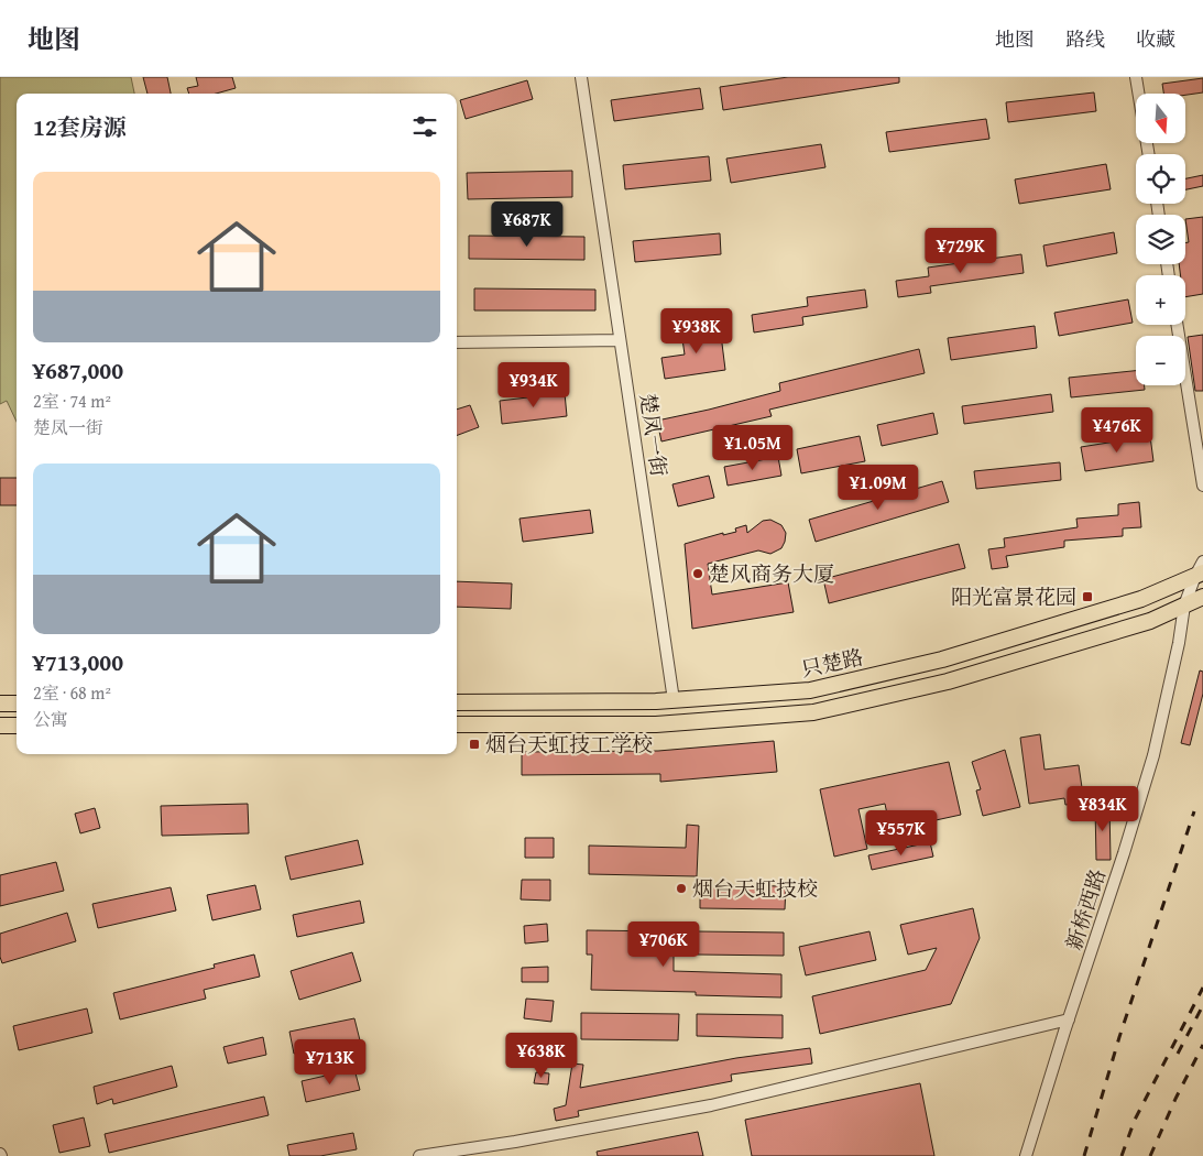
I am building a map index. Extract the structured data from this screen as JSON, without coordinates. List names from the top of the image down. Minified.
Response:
{"streets":{"main road":["只楚路"],"street":["楚凤一街","新桥西路"]},"crossings":[["楚凤一街","只楚路"],["只楚路","新桥西路"]],"places":{"other":["楚风商务大厦","烟台天虹技校"],"transit":["阳光富景花园","烟台天虹技工学校"]},"north":"bottom","page":{"header":"地图","nav":["地图","路线","收藏"],"map_buttons":["+","−"],"heading":"12套房源","list":[{"name":"¥687,000","note":"2室 · 74 m² · 楚凤一街"},{"name":"¥713,000","note":"2室 · 68 m² · 公寓"}],"price":["¥687K","¥729K","¥938K","¥934K","¥476K","¥1.05M","¥1.09M","¥834K","¥557K","¥706K","¥638K","¥713K"]}}
